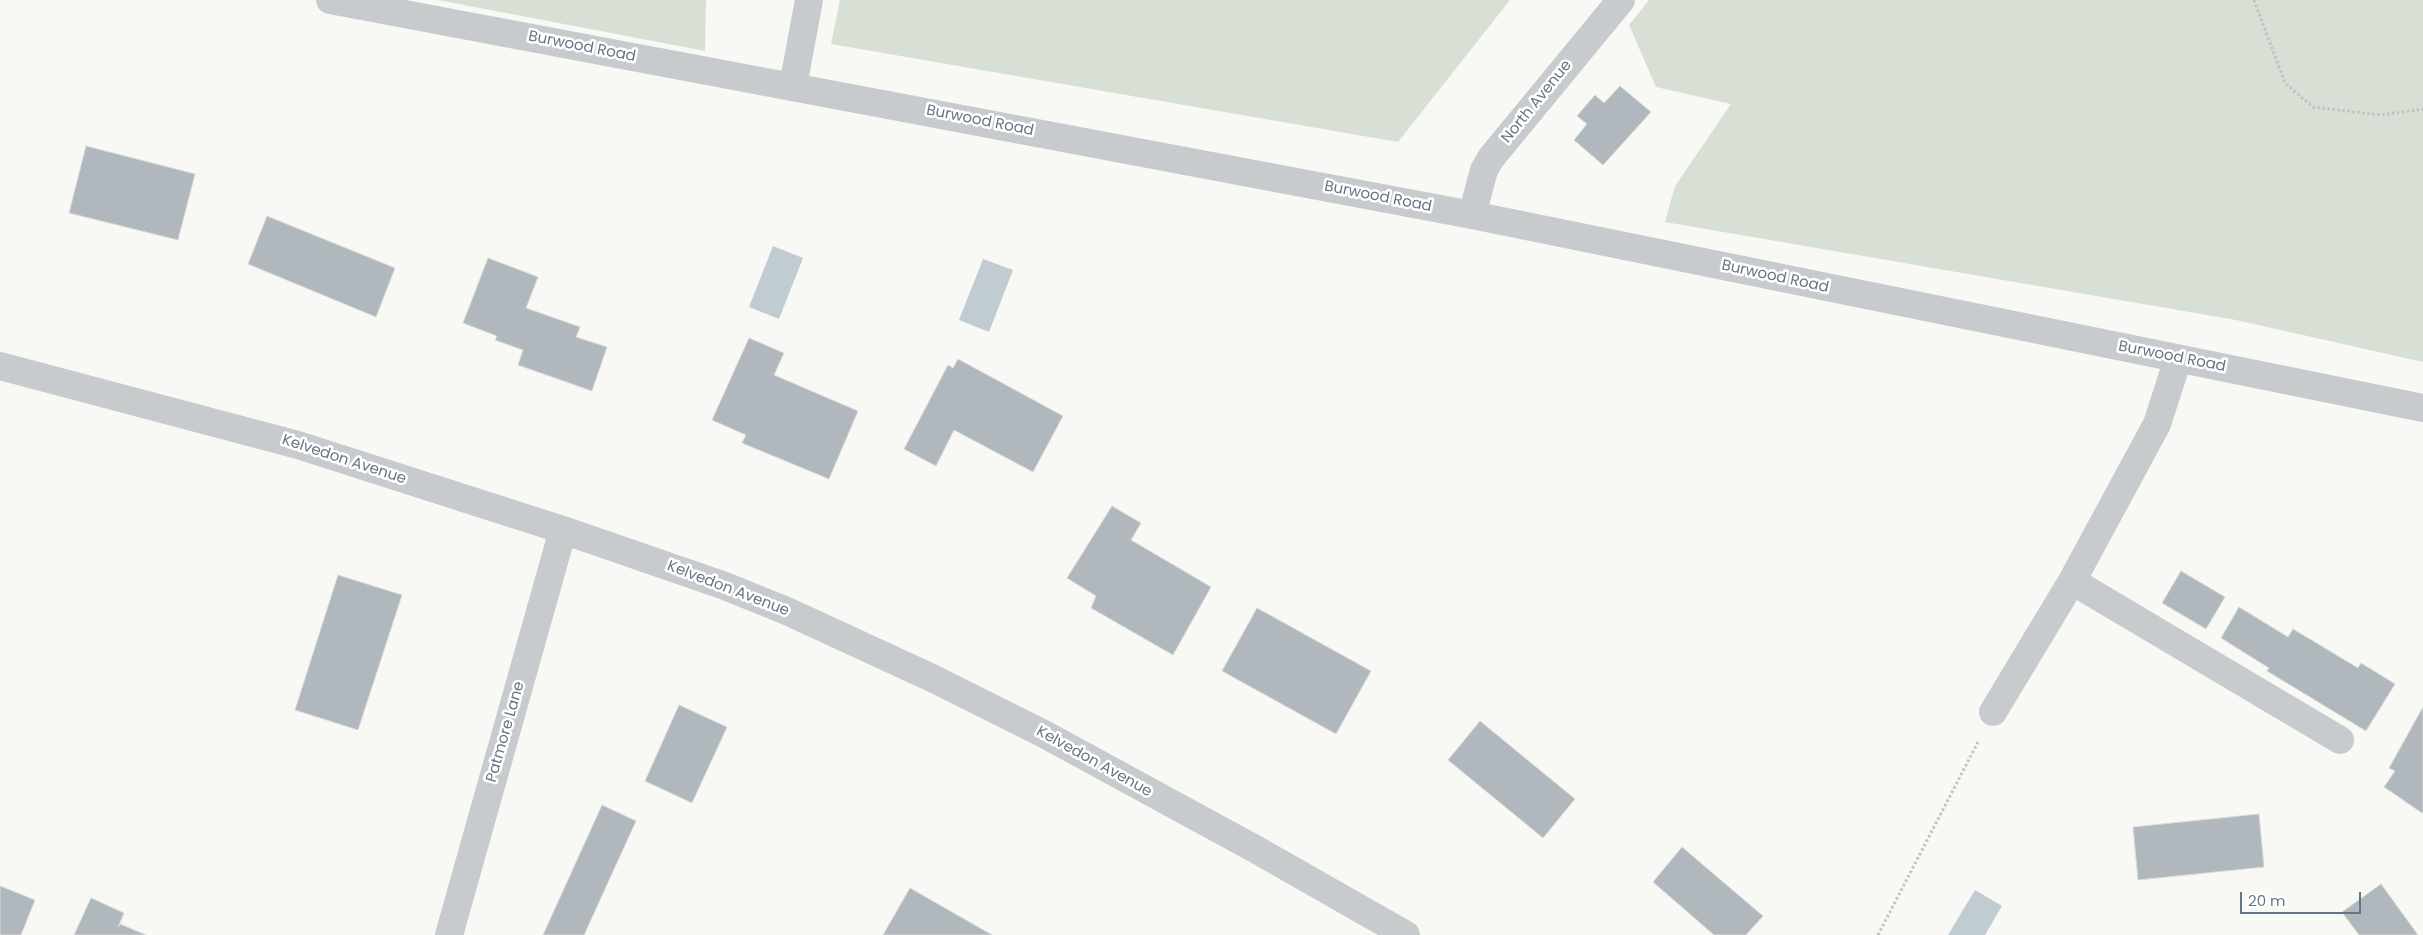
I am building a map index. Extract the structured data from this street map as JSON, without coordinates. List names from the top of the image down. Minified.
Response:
{"streets":{"street":["Burwood Road","North Avenue","Kelvedon Avenue","Patmore Lane"]},"crossings":[["Burwood Road","North Avenue"],["Kelvedon Avenue","Patmore Lane"]],"scale_bar":"20 m"}
